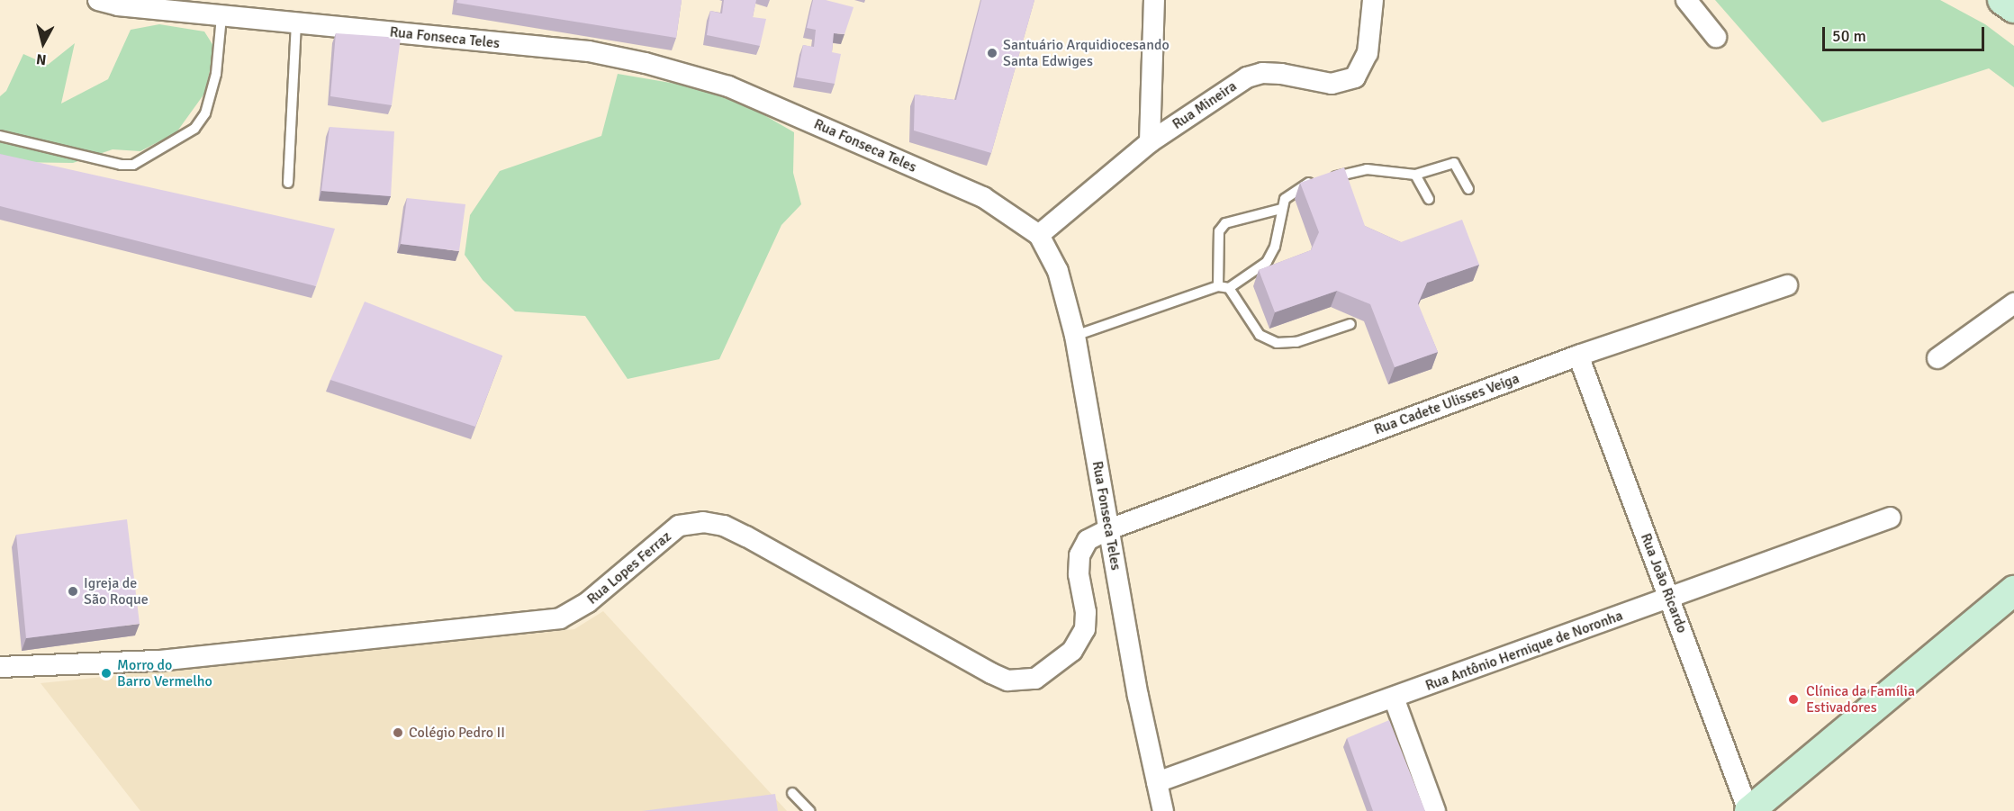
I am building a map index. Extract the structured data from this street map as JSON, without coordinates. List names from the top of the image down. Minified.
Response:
{"streets":{"street":["Rua Fonseca Teles","Rua Mineira","Rua Cadete Ulisses Veiga","Rua Lopes Ferraz","Rua João Ricardo","Rua Antônio Hernique de Noronha"]},"crossings":[["Rua Fonseca Teles","Rua Mineira"],["Rua Fonseca Teles","Rua Cadete Ulisses Veiga"],["Rua Fonseca Teles","Rua Lopes Ferraz"],["Rua Fonseca Teles","Rua Antônio Hernique de Noronha"],["Rua Cadete Ulisses Veiga","Rua Lopes Ferraz"],["Rua Cadete Ulisses Veiga","Rua João Ricardo"],["Rua João Ricardo","Rua Antônio Hernique de Noronha"]],"places":["Santuário Arquidiocesando Santa Edwiges","Igreja de São Roque","Morro do Barro Vermelho","Clínica da Família Estivadores","Colégio Pedro II"],"scale_bar":"50 m","north":"bottom"}
